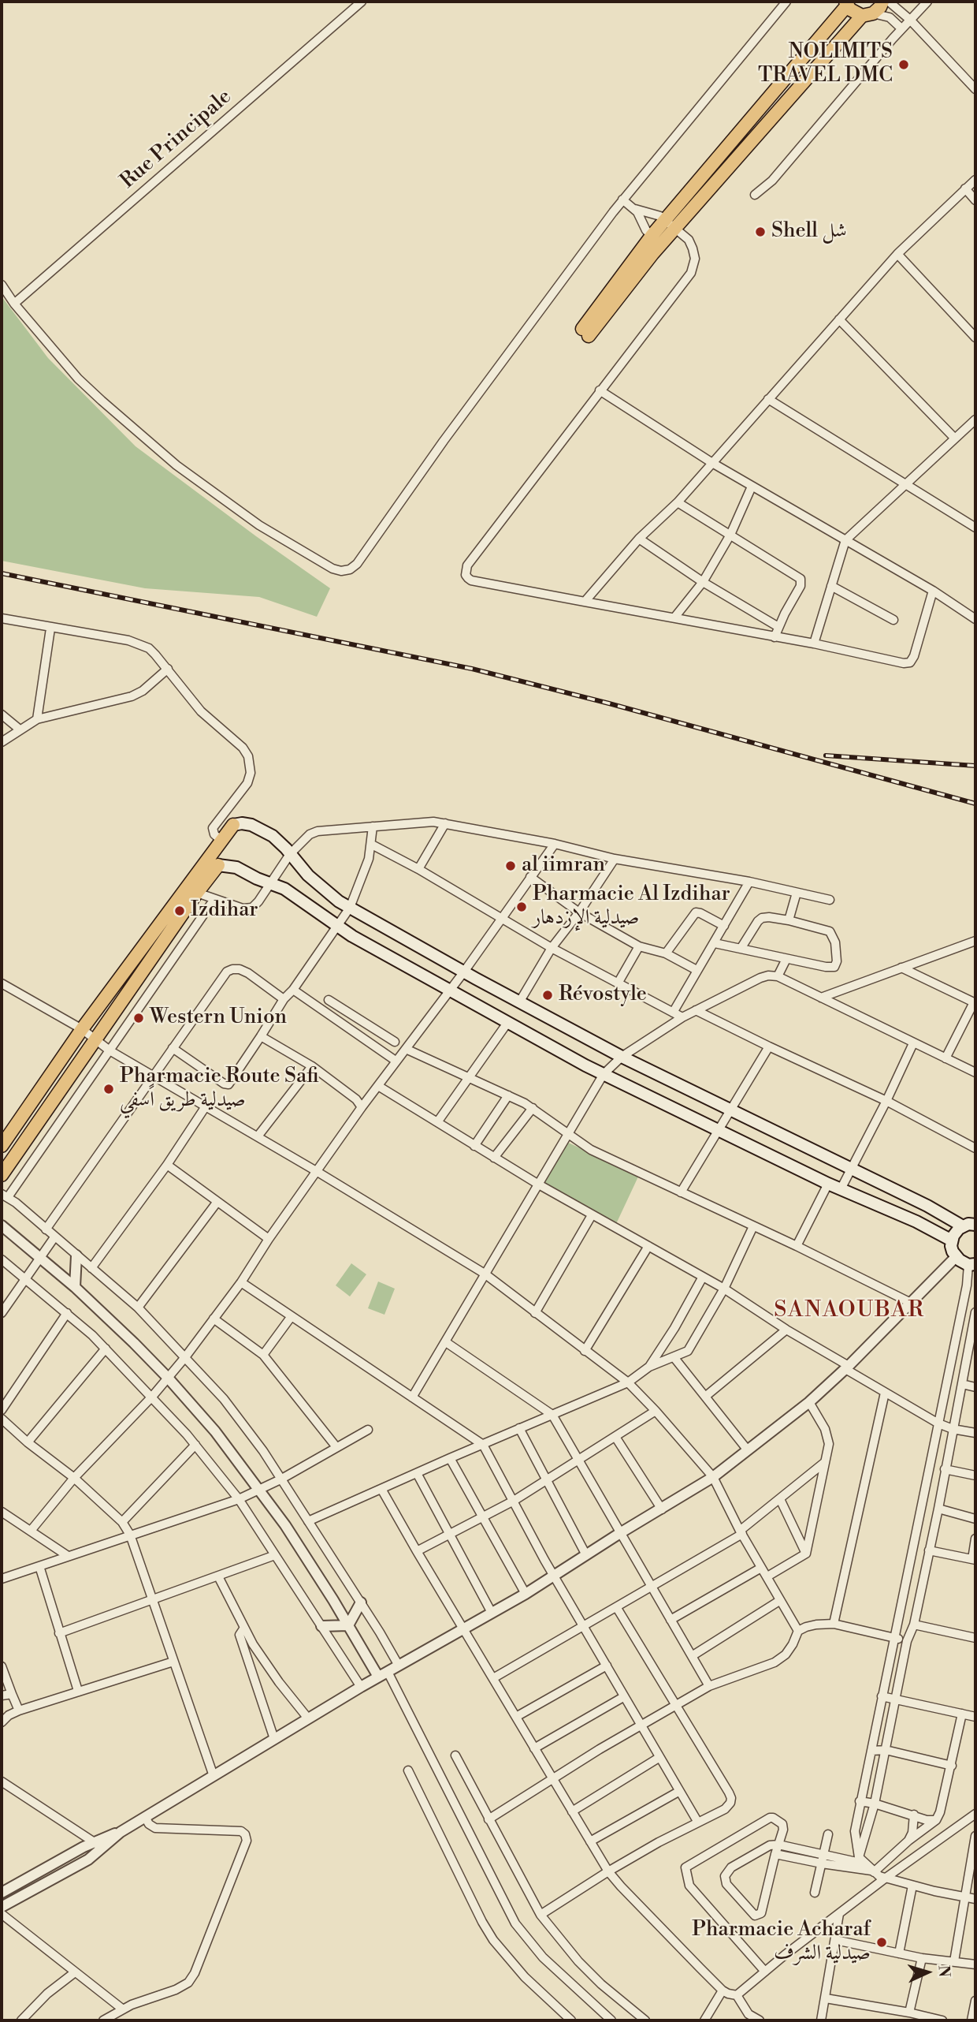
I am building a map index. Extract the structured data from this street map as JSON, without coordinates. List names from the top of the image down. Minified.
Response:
{"streets":{"street":["Rue Principale"]},"districts":["SANAOUBAR"],"places":["NOLIMITS TRAVEL DMC","Shell شل","al iimran","Pharmacie Al Izdihar صيدلية الإزدهار","Izdihar","Révostyle","Western Union","Pharmacie Route Safi صيدلية طريق اًسفي","Pharmacie Acharaf صيدلية الشرف"],"north":"right"}
